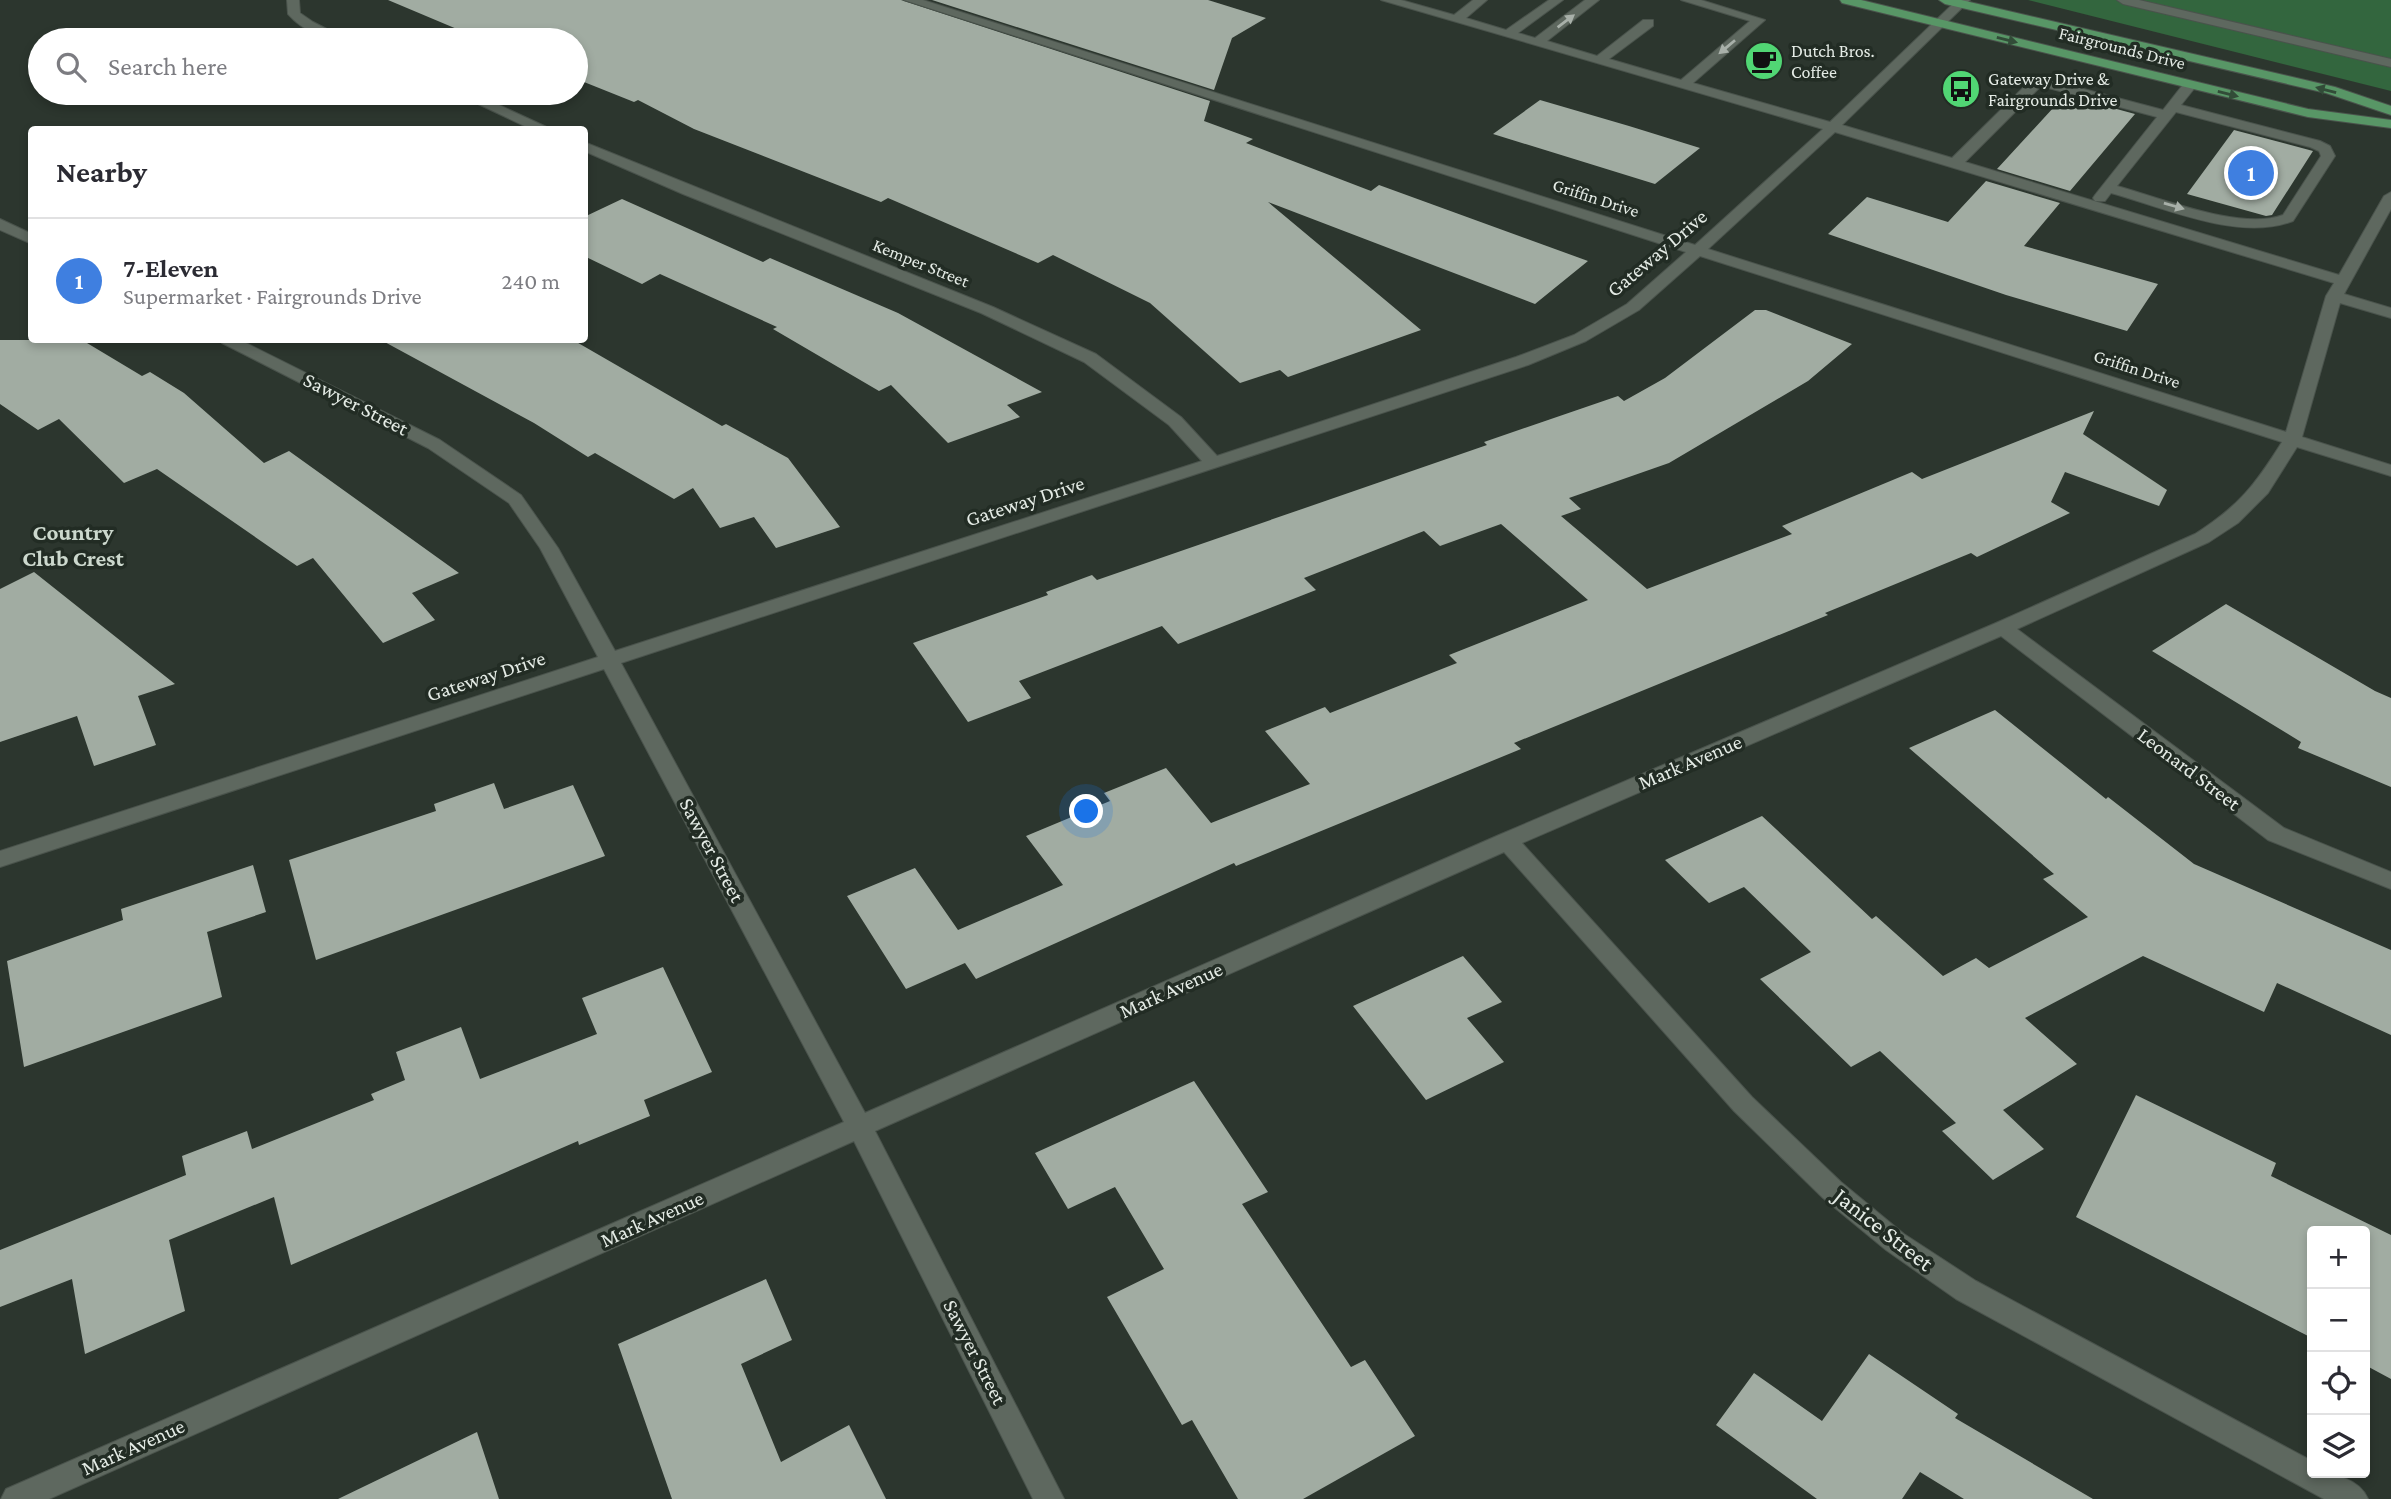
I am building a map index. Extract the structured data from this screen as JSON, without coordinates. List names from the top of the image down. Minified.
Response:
{"streets":{"main road":["Fairgrounds Drive"],"street":["Griffin Drive","Gateway Drive","Kemper Street","Sawyer Street","Mark Avenue","Leonard Street","Janice Street"]},"crossings":[["Fairgrounds Drive","Gateway Drive"],["Griffin Drive","Gateway Drive"],["Griffin Drive","Mark Avenue"],["Gateway Drive","Kemper Street"],["Gateway Drive","Sawyer Street"],["Sawyer Street","Mark Avenue"],["Mark Avenue","Leonard Street"],["Mark Avenue","Janice Street"]],"districts":["Country Club Crest"],"places":{"cafe":["Dutch Bros. Coffee"],"bus stop":["Gateway Drive & Fairgrounds Drive"]},"page":{"search":"Search here","heading":"Nearby","pins":"1","list":[{"mark":"1","name":"7-Eleven","note":"Supermarket · Fairgrounds Drive","value":"240 m"}],"map_buttons":["+","−"]}}
